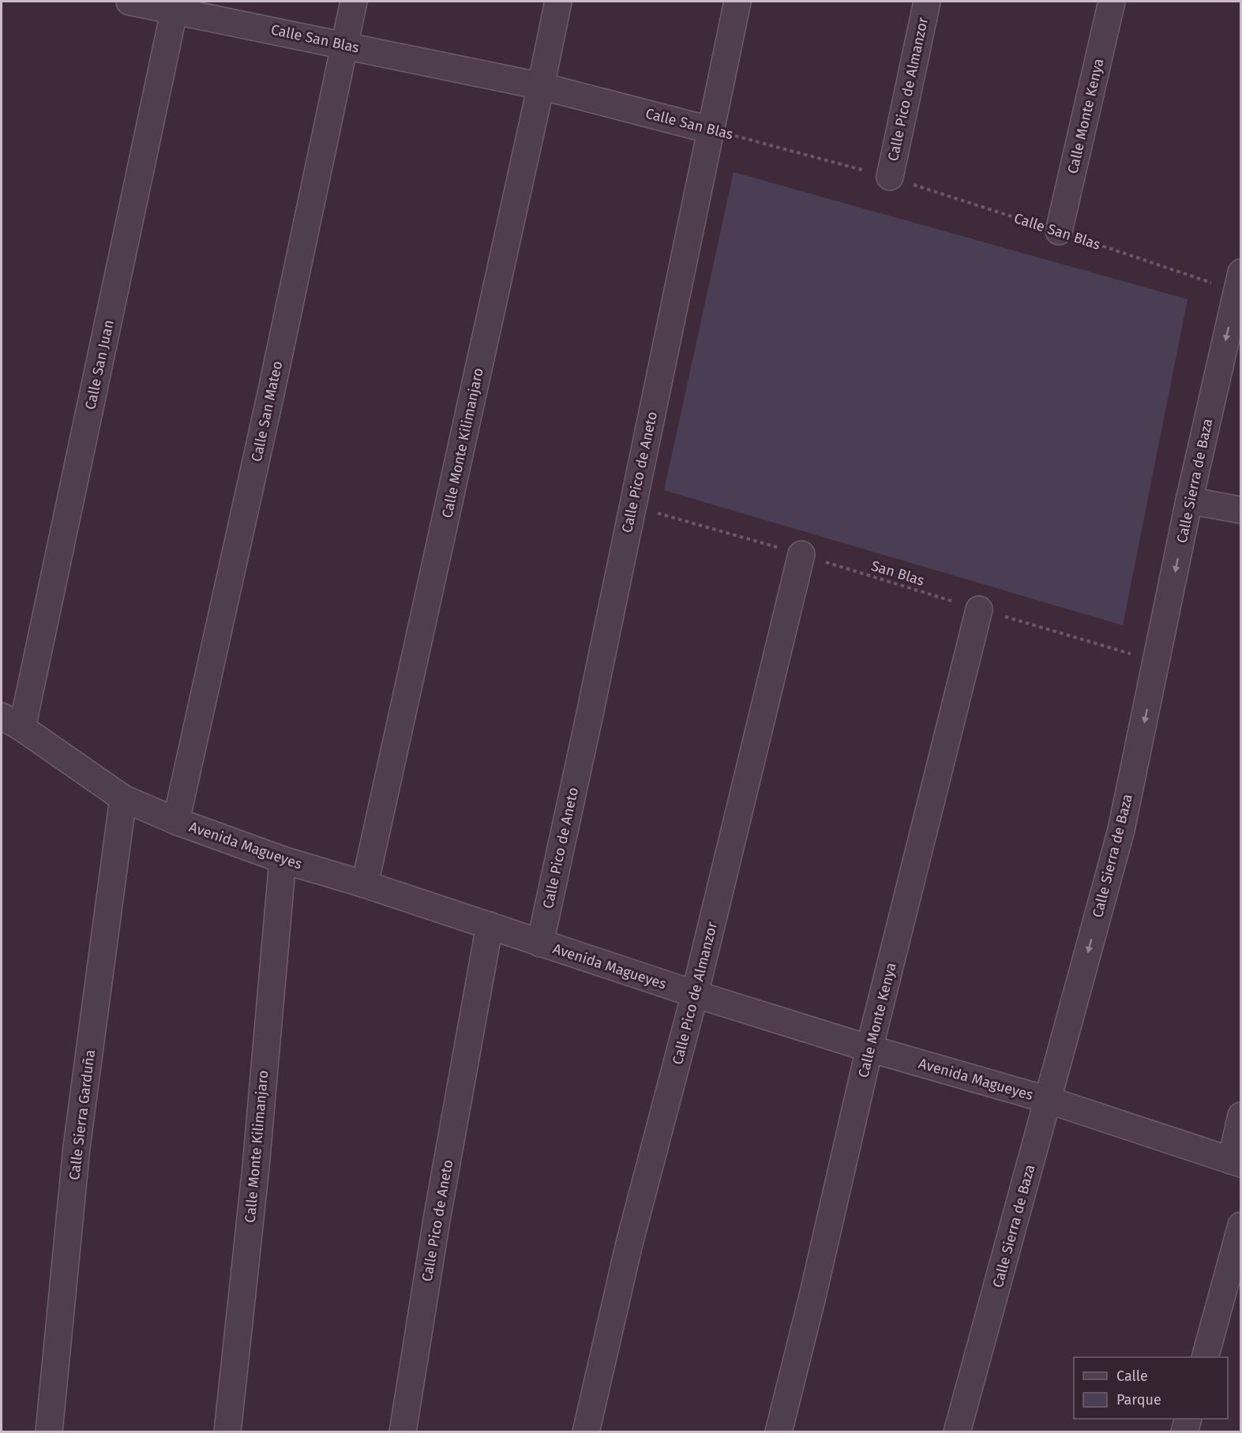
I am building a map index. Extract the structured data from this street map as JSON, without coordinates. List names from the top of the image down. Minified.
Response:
{"streets":{"street":["Calle San Blas","Calle Pico de Almanzor","Calle Monte Kenya","Calle San Juan","Calle San Mateo","Calle Monte Kilimanjaro","Calle Pico de Aneto","Calle Sierra de Baza","Avenida Magueyes","Calle Sierra Garduña"],"path":["San Blas"]},"crossings":[["Calle San Blas","Calle Pico de Almanzor"],["Calle San Blas","Calle Monte Kenya"],["Calle San Blas","Calle San Juan"],["Calle San Blas","Calle San Mateo"],["Calle San Blas","Calle Monte Kilimanjaro"],["Calle San Blas","Calle Pico de Aneto"],["Calle San Blas","Calle Sierra de Baza"],["Calle Pico de Almanzor","San Blas"],["Calle Pico de Almanzor","Avenida Magueyes"],["Calle Monte Kenya","San Blas"],["Calle Monte Kenya","Avenida Magueyes"],["Calle San Juan","Avenida Magueyes"],["Calle San Mateo","Avenida Magueyes"],["Calle Monte Kilimanjaro","Avenida Magueyes"],["Calle Pico de Aneto","San Blas"],["Calle Pico de Aneto","Avenida Magueyes"],["Calle Sierra de Baza","San Blas"],["Calle Sierra de Baza","Avenida Magueyes"],["Avenida Magueyes","Calle Sierra Garduña"]],"one_way":["Calle Sierra de Baza"],"legend":["Calle","Parque"]}
